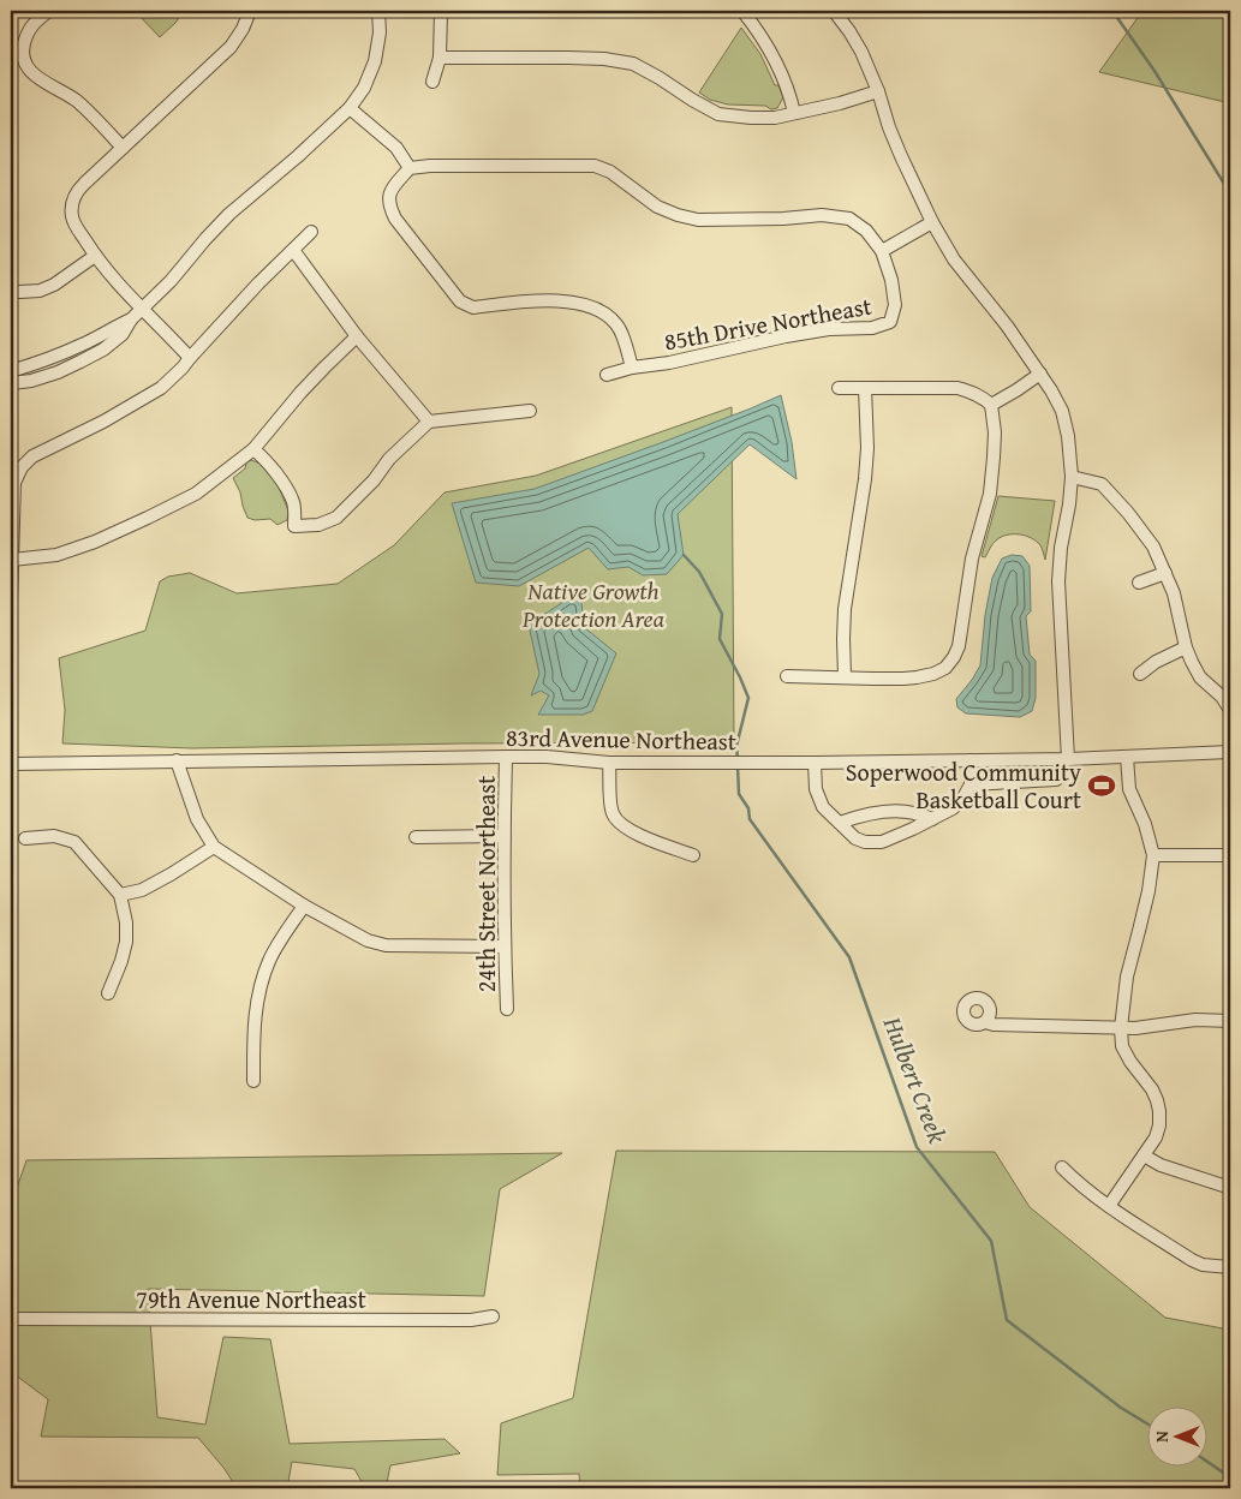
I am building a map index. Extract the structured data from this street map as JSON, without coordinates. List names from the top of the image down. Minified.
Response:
{"streets":{"street":["85th Drive Northeast","83rd Avenue Northeast","24th Street Northeast","79th Avenue Northeast"]},"crossings":[["83rd Avenue Northeast","24th Street Northeast"]],"water":["Hulbert Creek"],"parks":["Native Growth Protection Area"],"places":{"sports":["Soperwood Community Basketball Court"]},"north":"left"}
